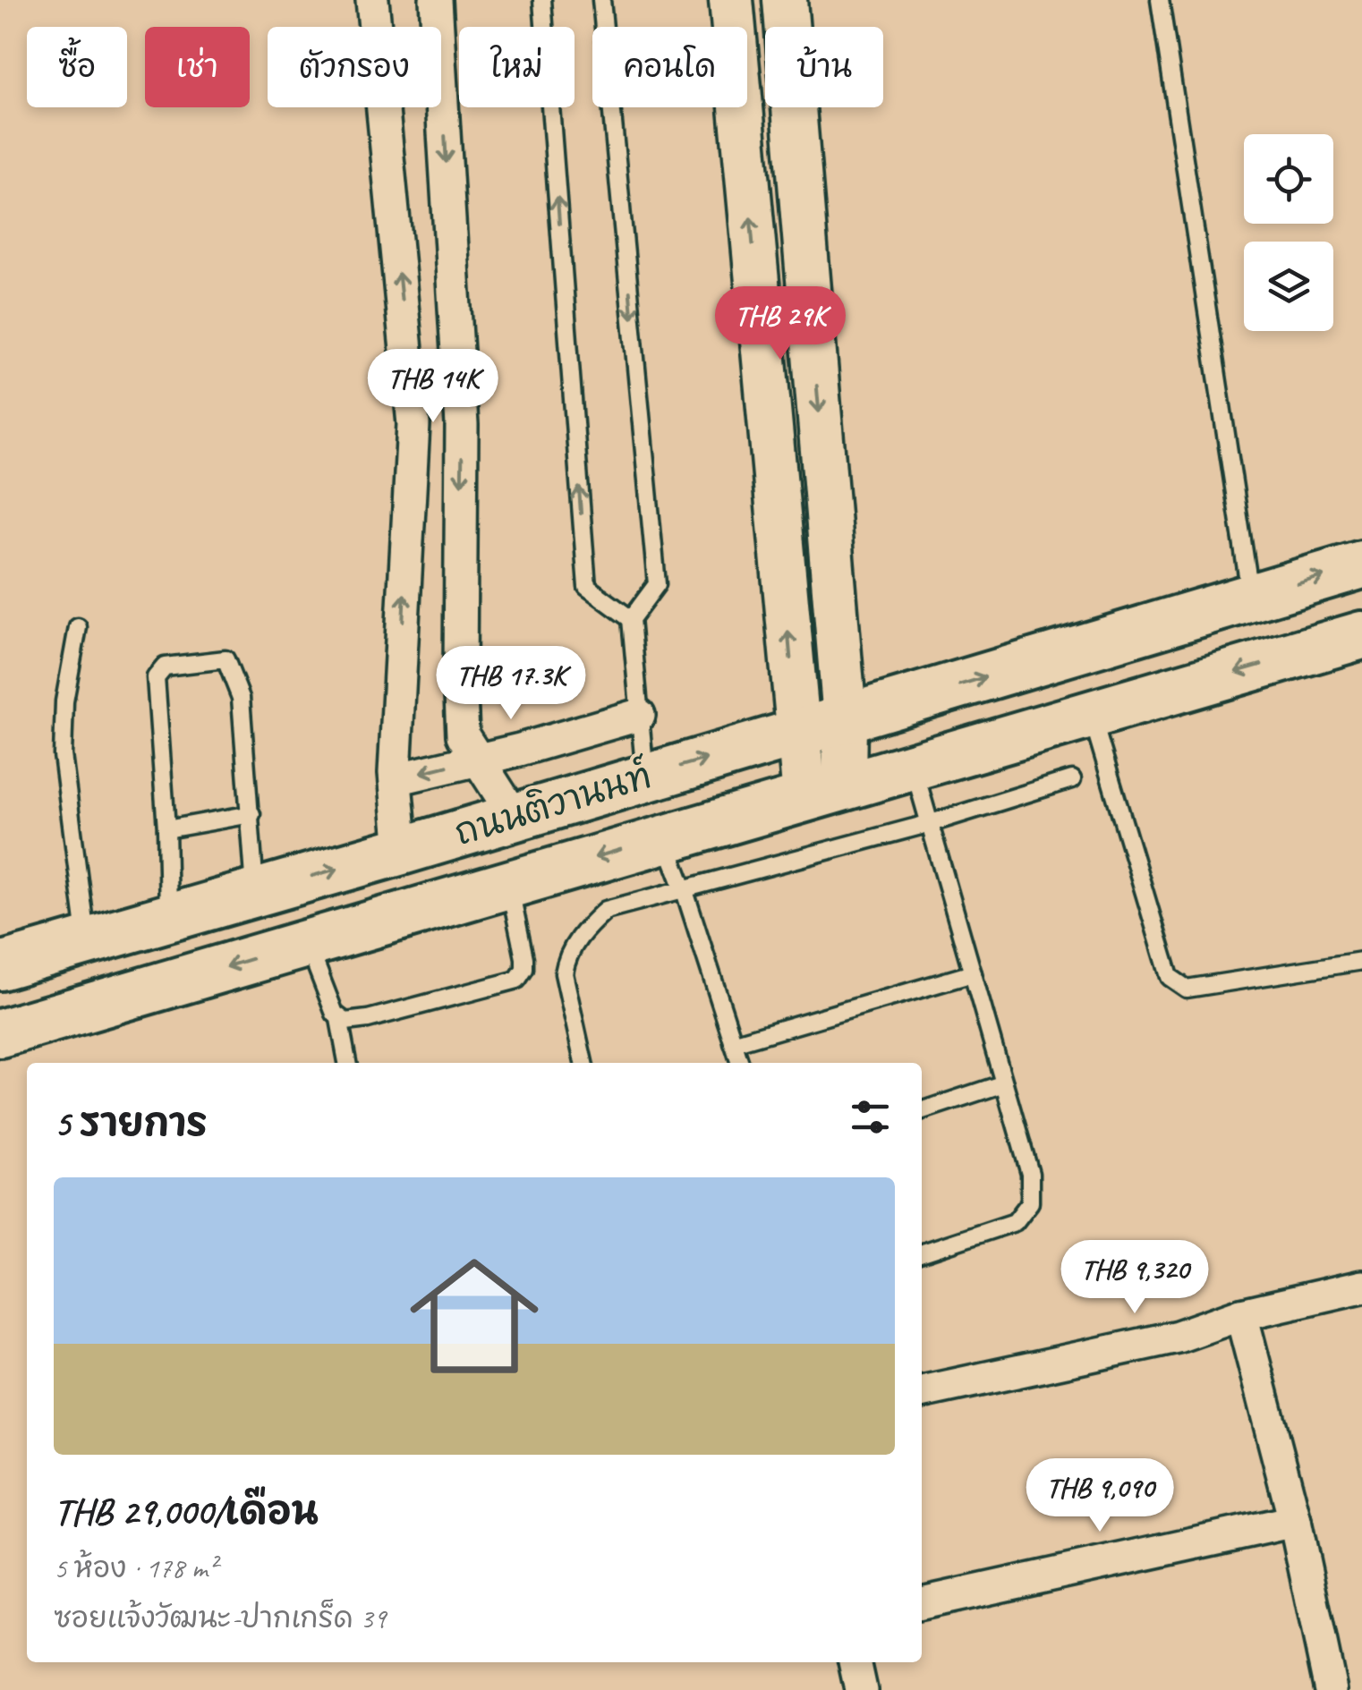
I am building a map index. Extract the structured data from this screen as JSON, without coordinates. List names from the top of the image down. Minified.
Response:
{"streets":{"main road":["ถนนติวานนท์"]},"page":{"chip":["ซื้อ","เช่า","ตัวกรอง","ใหม่","คอนโด","บ้าน"],"price":["THB 29K","THB 14K","THB 17.3K","THB 9,320","THB 9,090"],"heading":"5 รายการ","list":[{"name":"THB 29,000/เดือน","note":"5 ห้อง · 178 m² · ซอยแจ้งวัฒนะ-ปากเกร็ด 39"}]}}
